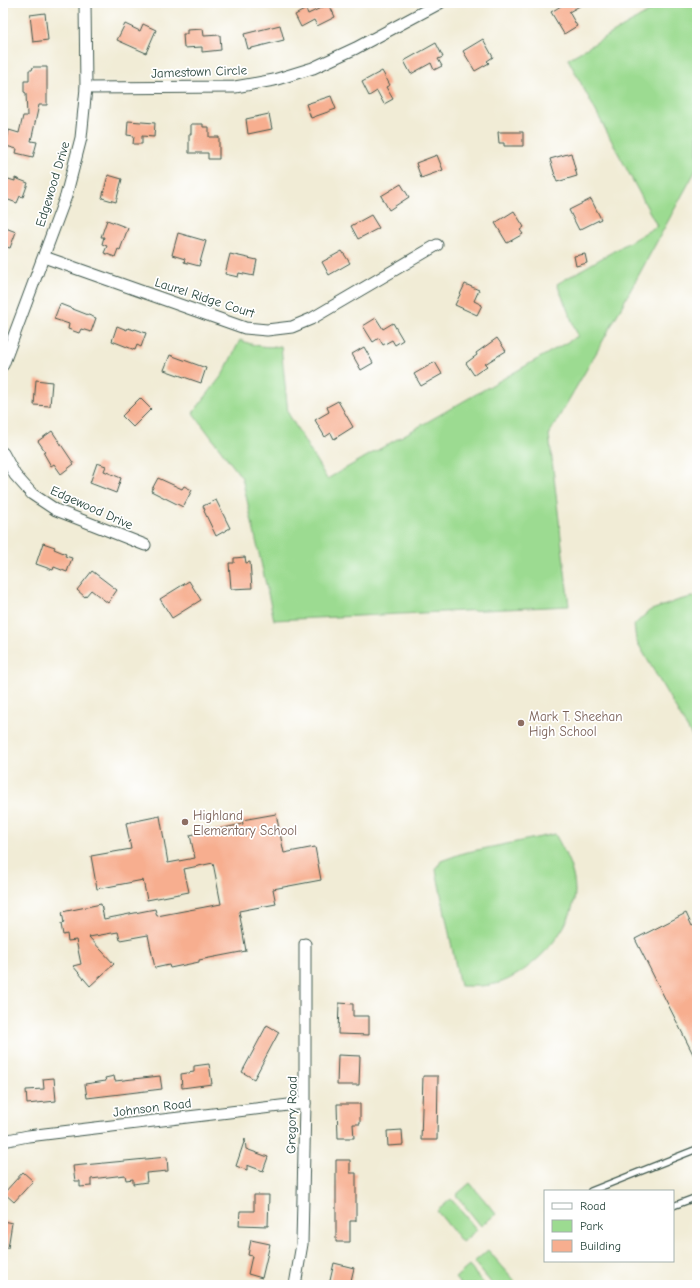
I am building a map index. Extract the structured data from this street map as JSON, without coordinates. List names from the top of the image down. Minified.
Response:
{"streets":{"street":["Jamestown Circle","Edgewood Drive","Laurel Ridge Court","Johnson Road","Gregory Road"]},"crossings":[["Jamestown Circle","Edgewood Drive"],["Edgewood Drive","Laurel Ridge Court"],["Johnson Road","Gregory Road"]],"places":["Mark T. Sheehan High School","Highland Elementary School"],"legend":["Road","Park","Building"]}
